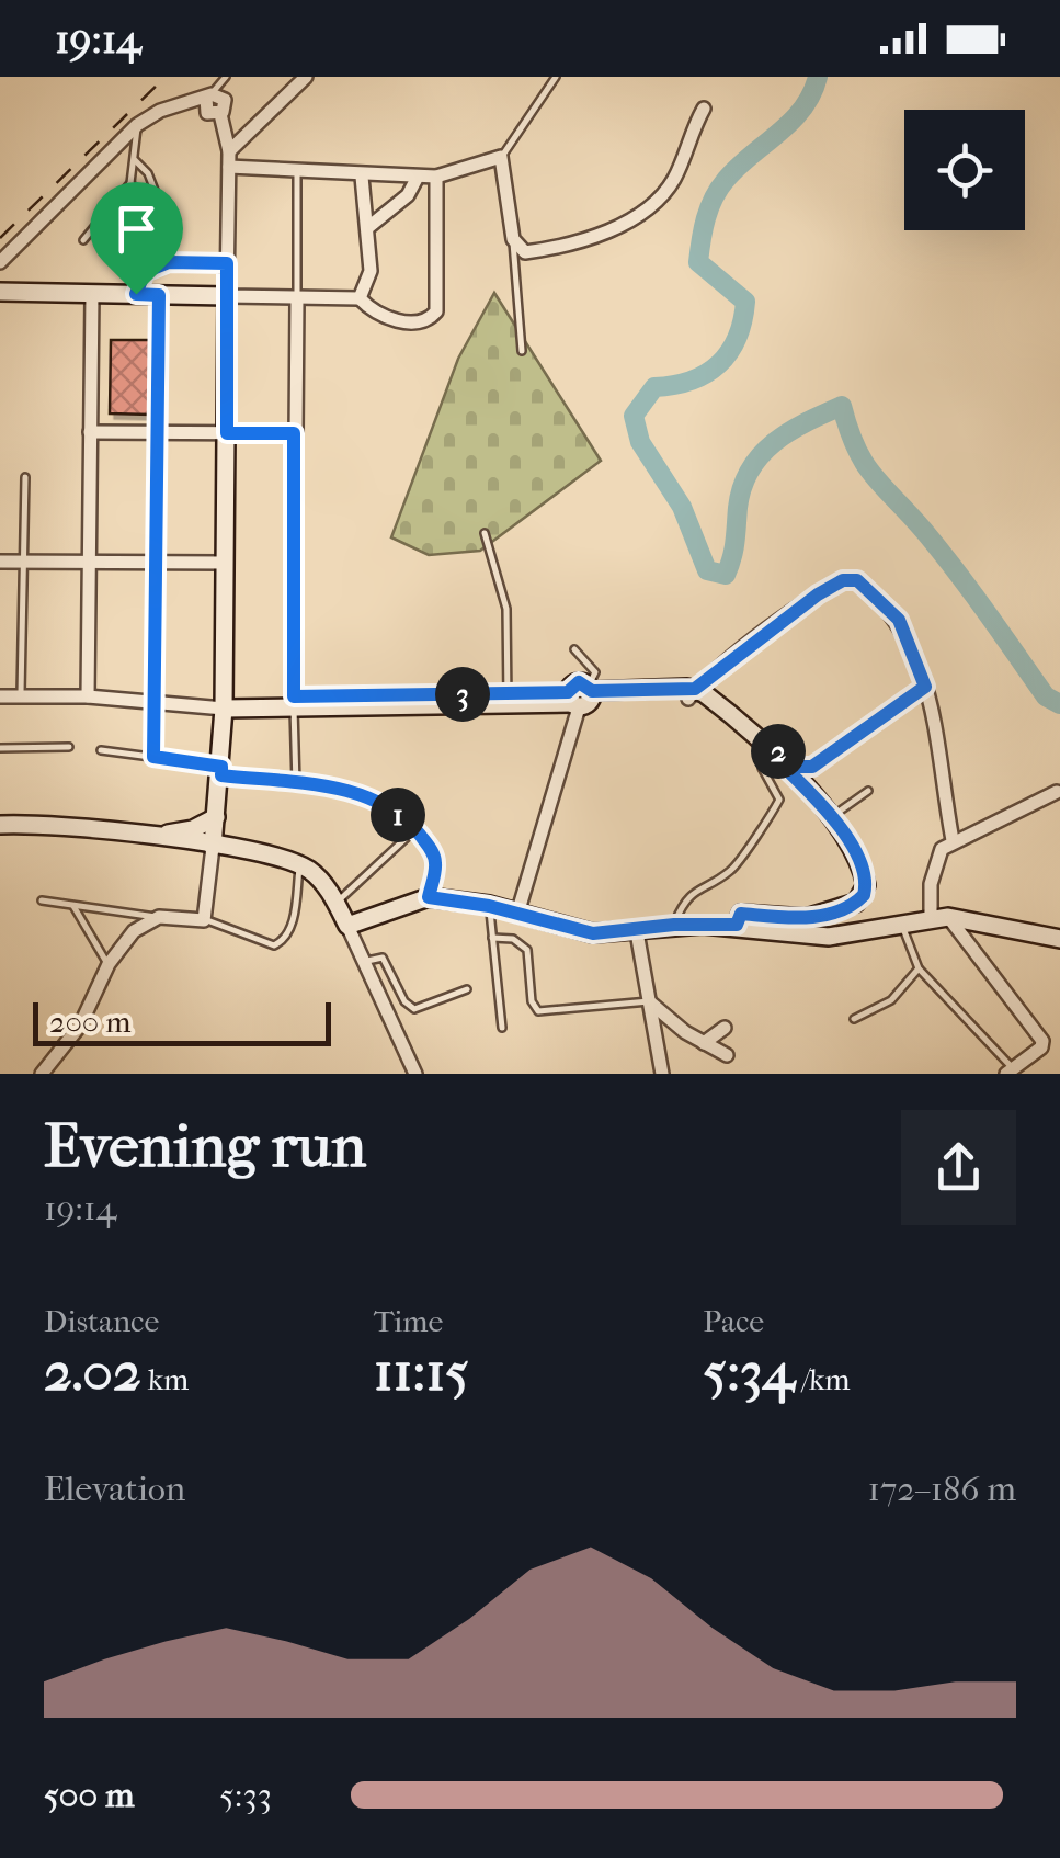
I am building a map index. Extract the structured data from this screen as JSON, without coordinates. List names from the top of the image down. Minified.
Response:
{"scale_bar":"200 m","page":{"status":"19:14","pins":["3","2","1"],"scale":"200 m","heading":["Evening run","19:14"],"stats":[["Distance","2.02 km"],["Time","11:15"],["Pace","5:34 /km"]],"chart":["Elevation","172–186 m"],"list":[{"name":"500 m","note":"5:33"}]}}
